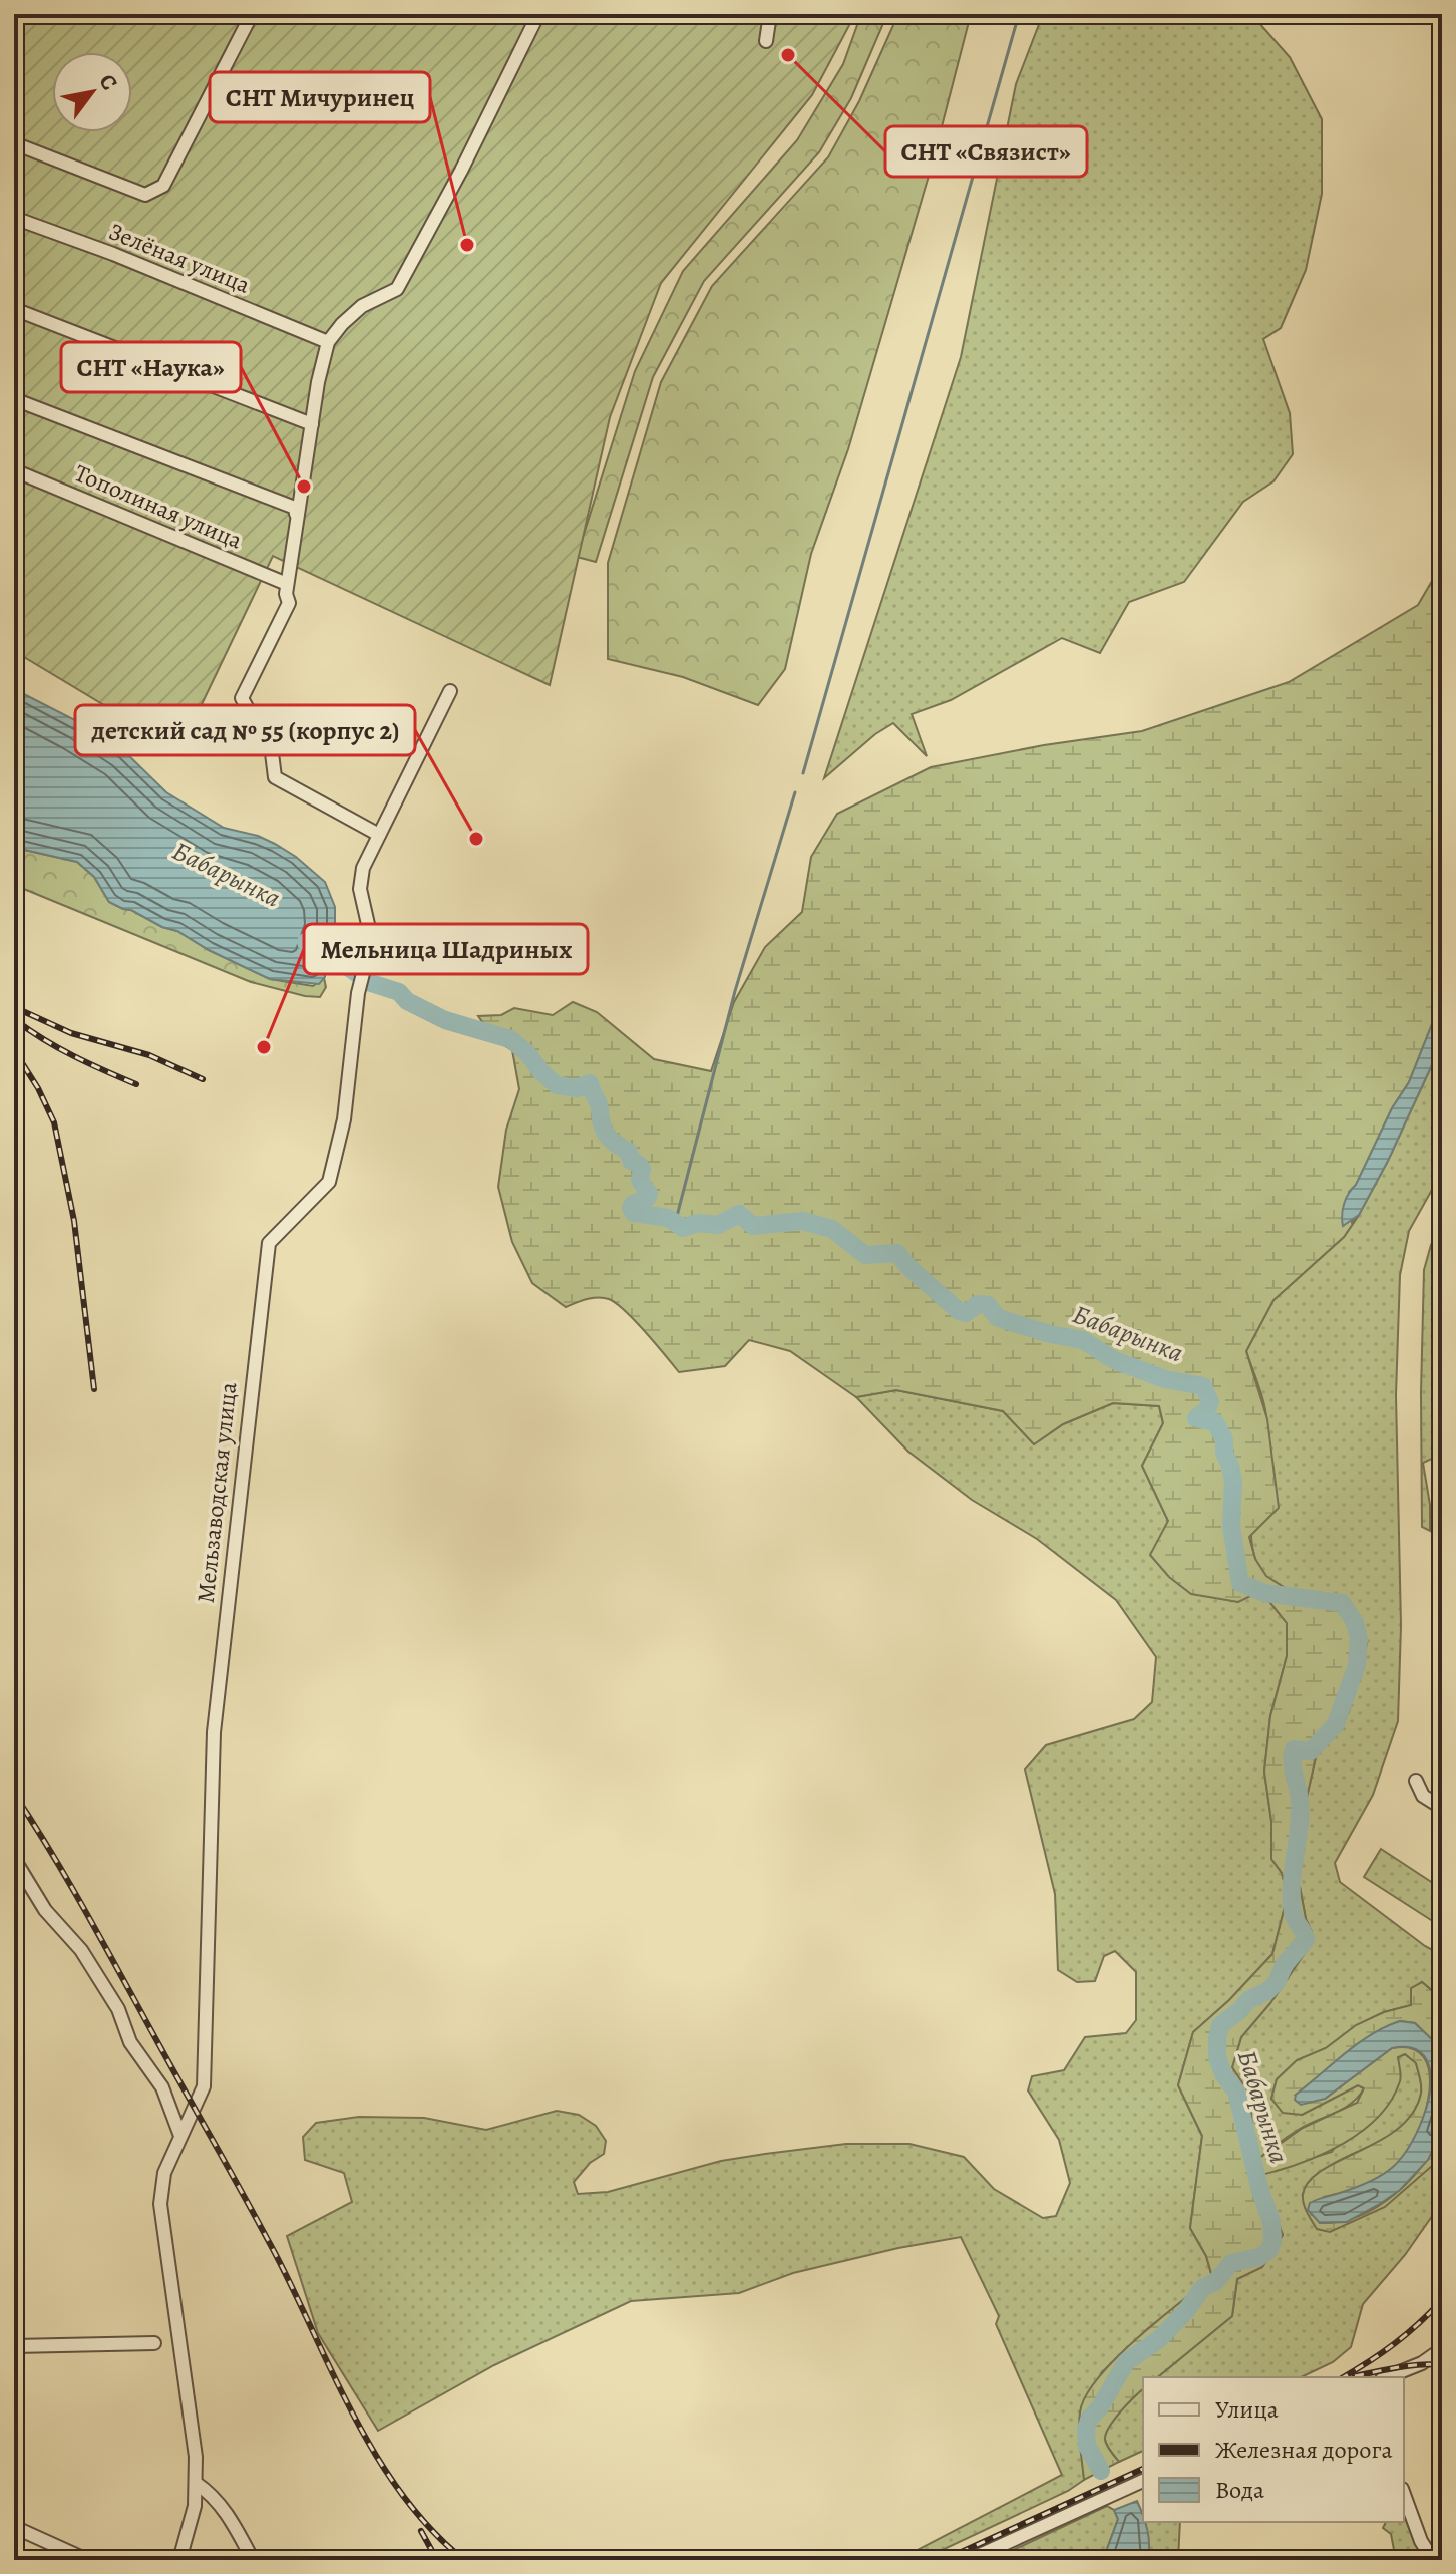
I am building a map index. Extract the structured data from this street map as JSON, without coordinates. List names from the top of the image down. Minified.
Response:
{"streets":{"street":["Зелёная улица","Тополиная улица","Мельзаводская улица"]},"water":["Бабарынка"],"places":["СНТ «Связист»","СНТ Мичуринец","СНТ «Наука»","детский сад № 55 (корпус 2)","Мельница Шадриных"],"legend":["Улица","Железная дорога","Вода"],"north":"top right"}
